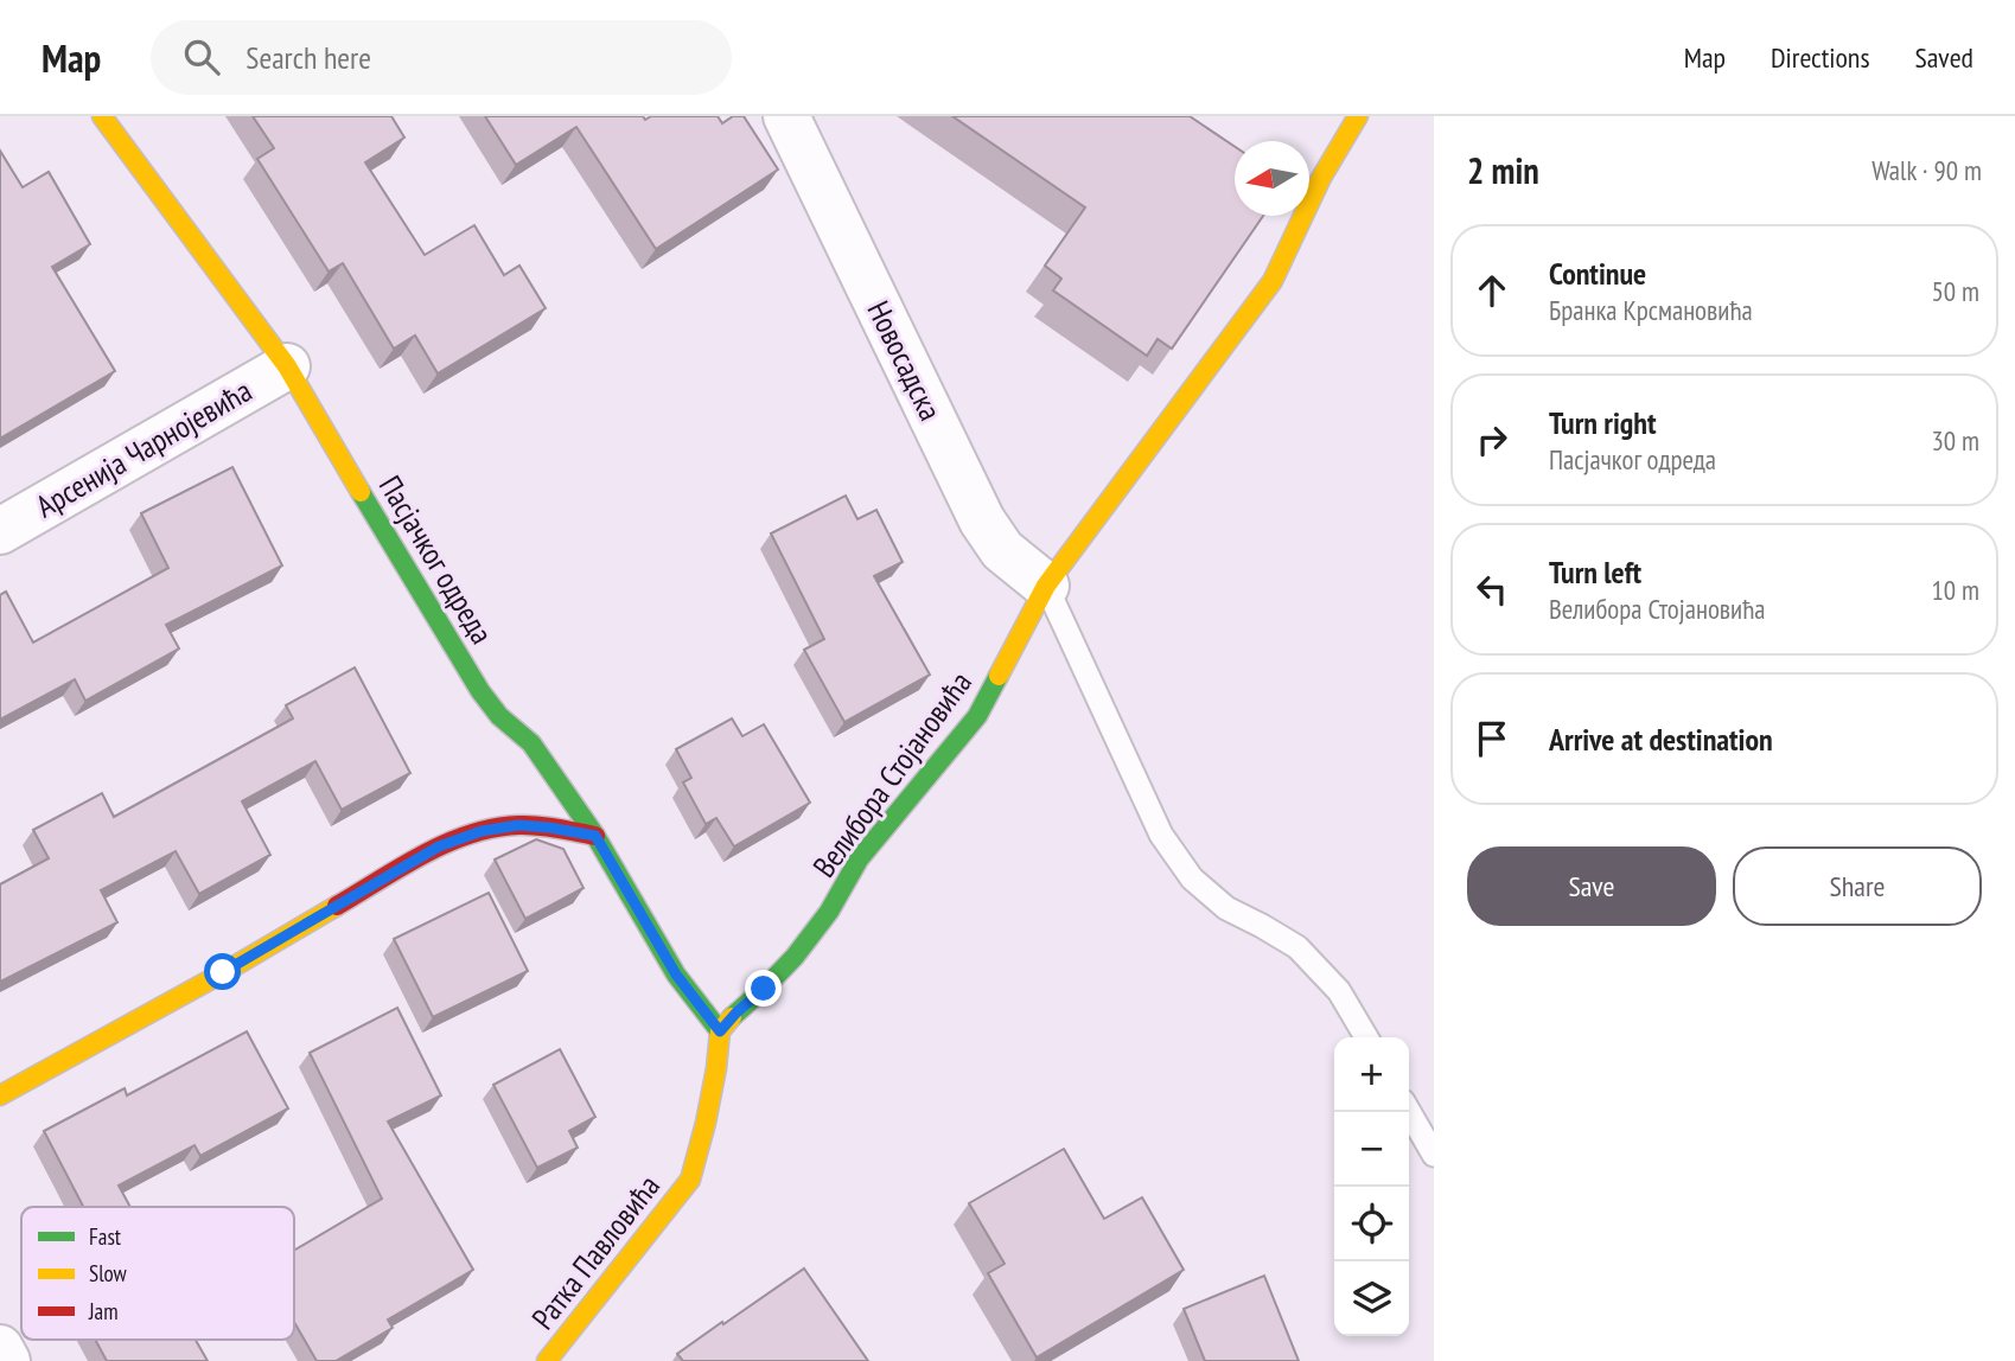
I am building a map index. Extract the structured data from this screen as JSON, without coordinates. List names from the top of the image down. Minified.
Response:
{"streets":{"street":["Новосадска","Арсенија Чарнојевића","Пасјачког одреда","Велибора Стојановића","Ратка Павловића"]},"crossings":[["Новосадска","Велибора Стојановића"],["Арсенија Чарнојевића","Пасјачког одреда"],["Пасјачког одреда","Велибора Стојановића"],["Пасјачког одреда","Ратка Павловића"],["Велибора Стојановића","Ратка Павловића"]],"legend":["Fast","Slow","Jam"],"north":"left","page":{"header":"Map","search":"Search here","nav":["Map","Directions","Saved"],"heading":["2 min","Walk · 90 m"],"list":[["Continue","Бранка Крсмановића","50 m"],["Turn right","Пасјачког одреда","30 m"],["Turn left","Велибора Стојановића","10 m"],"Arrive at destination"],"buttons":["Save","Share"],"map_buttons":["+","−"]}}
